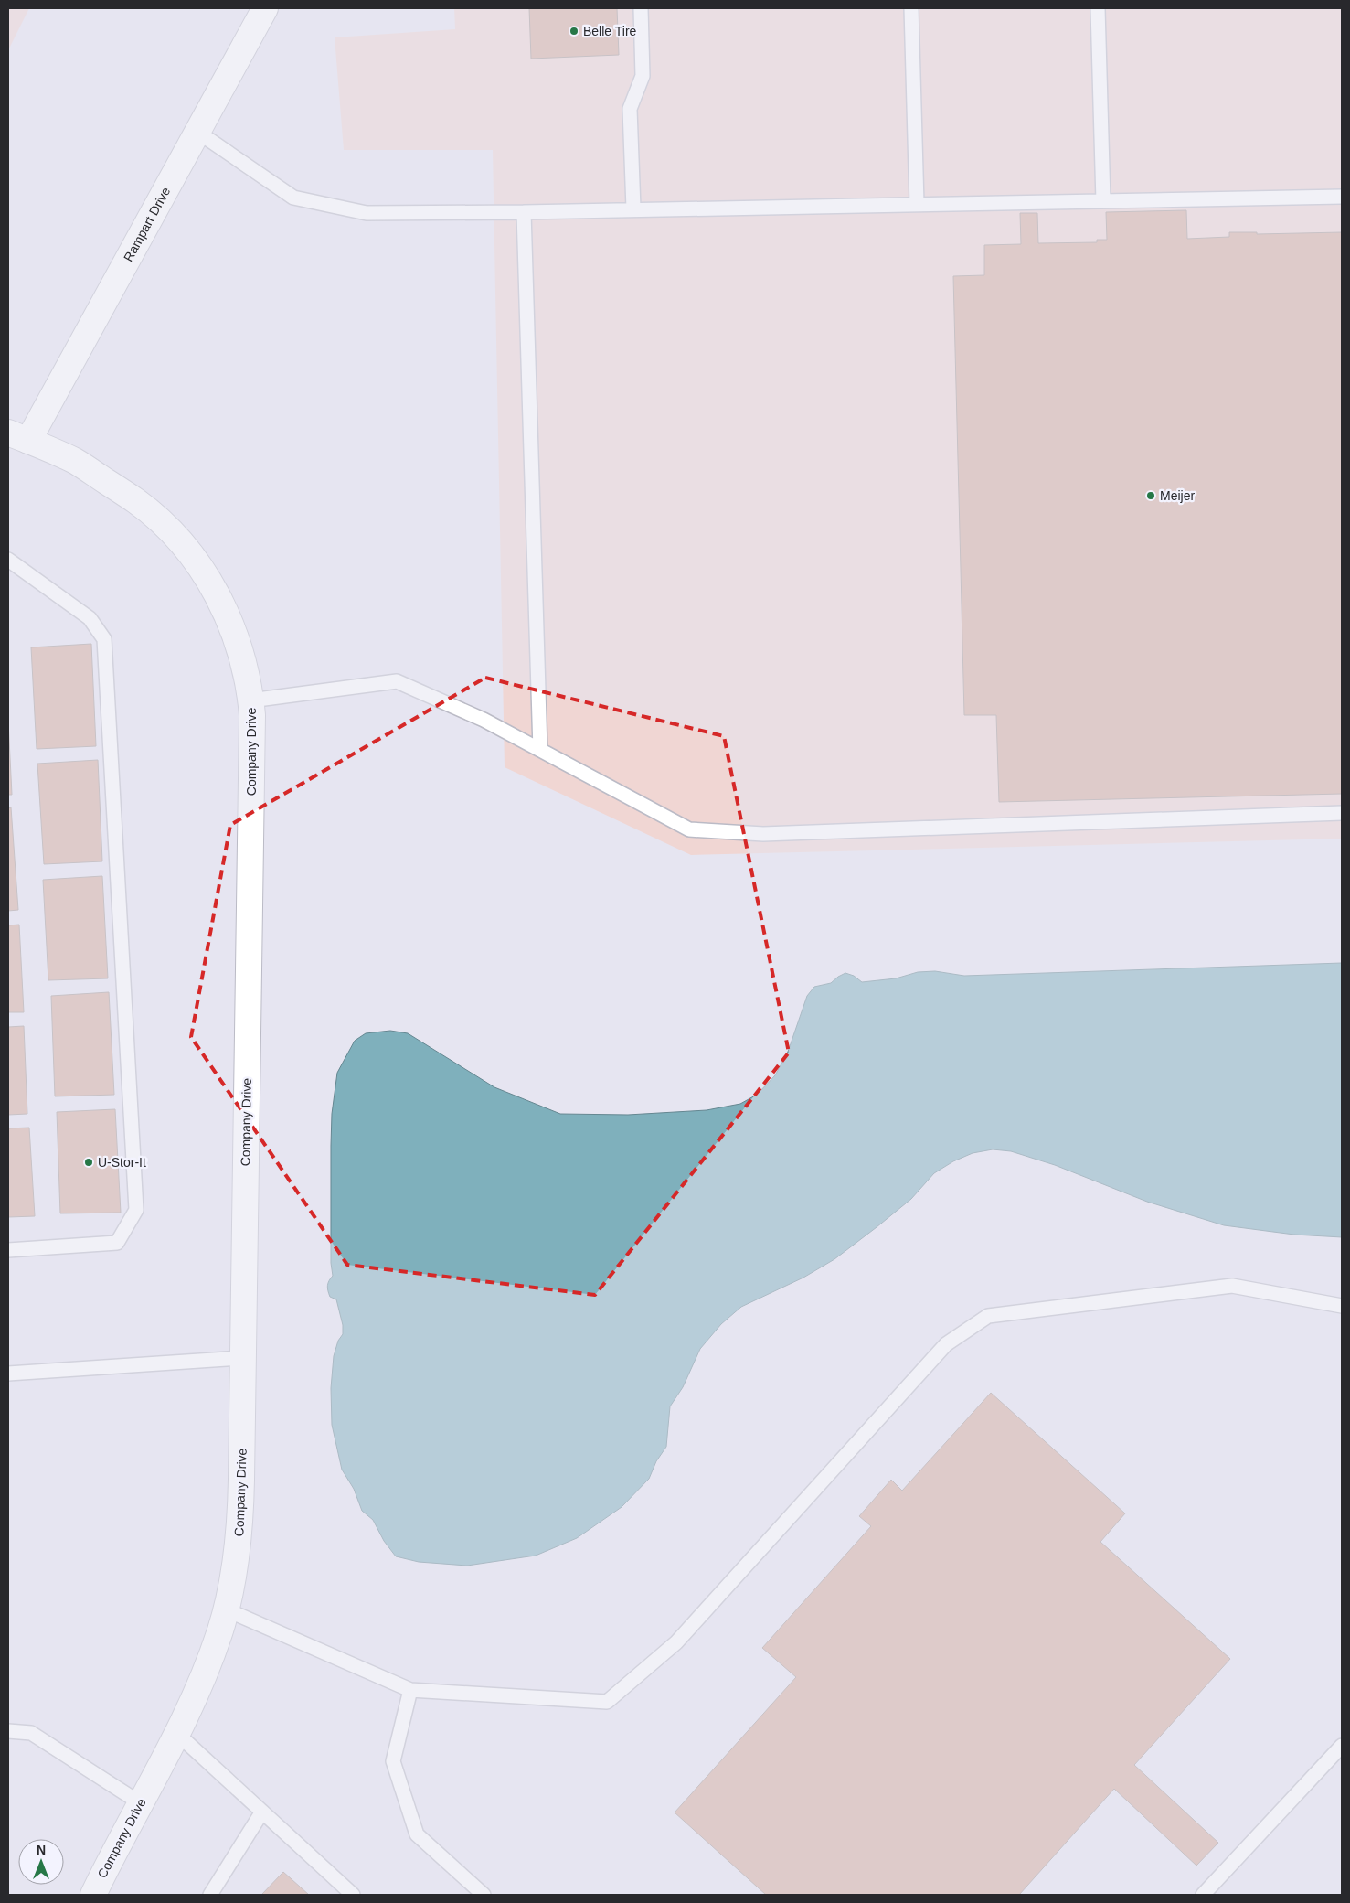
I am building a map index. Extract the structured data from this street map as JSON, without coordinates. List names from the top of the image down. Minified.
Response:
{"streets":{"street":["Rampart Drive","Company Drive"]},"crossings":[["Rampart Drive","Company Drive"]],"places":["Belle Tire","Meijer","U-Stor-It"],"north":"top"}
